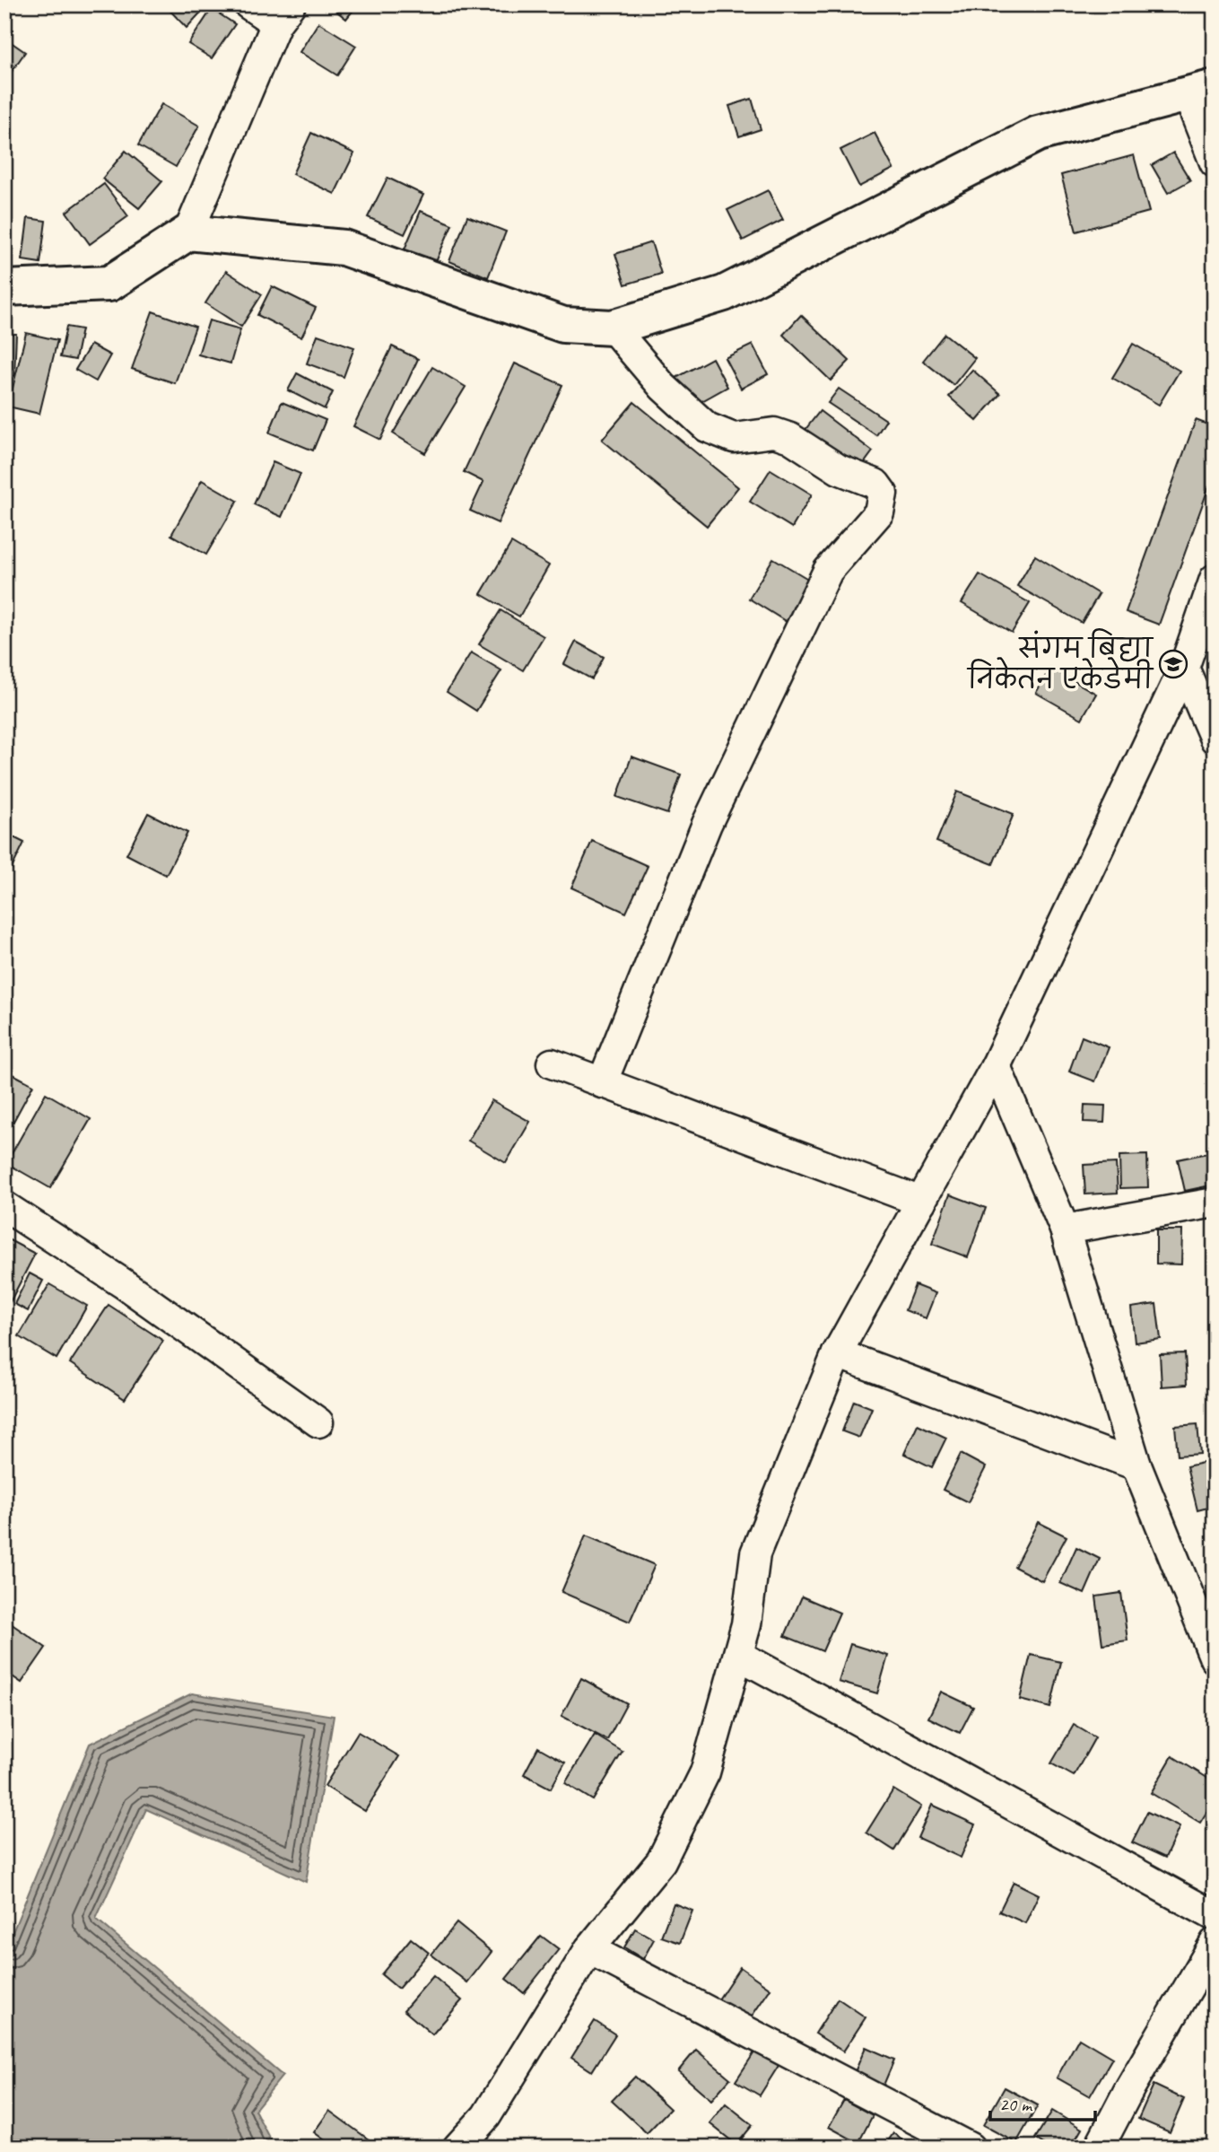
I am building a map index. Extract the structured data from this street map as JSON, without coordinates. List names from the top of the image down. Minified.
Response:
{"places":{"school or university":["संगम बिद्या निकेतन एकेडेमी"]},"scale_bar":"20 m"}
